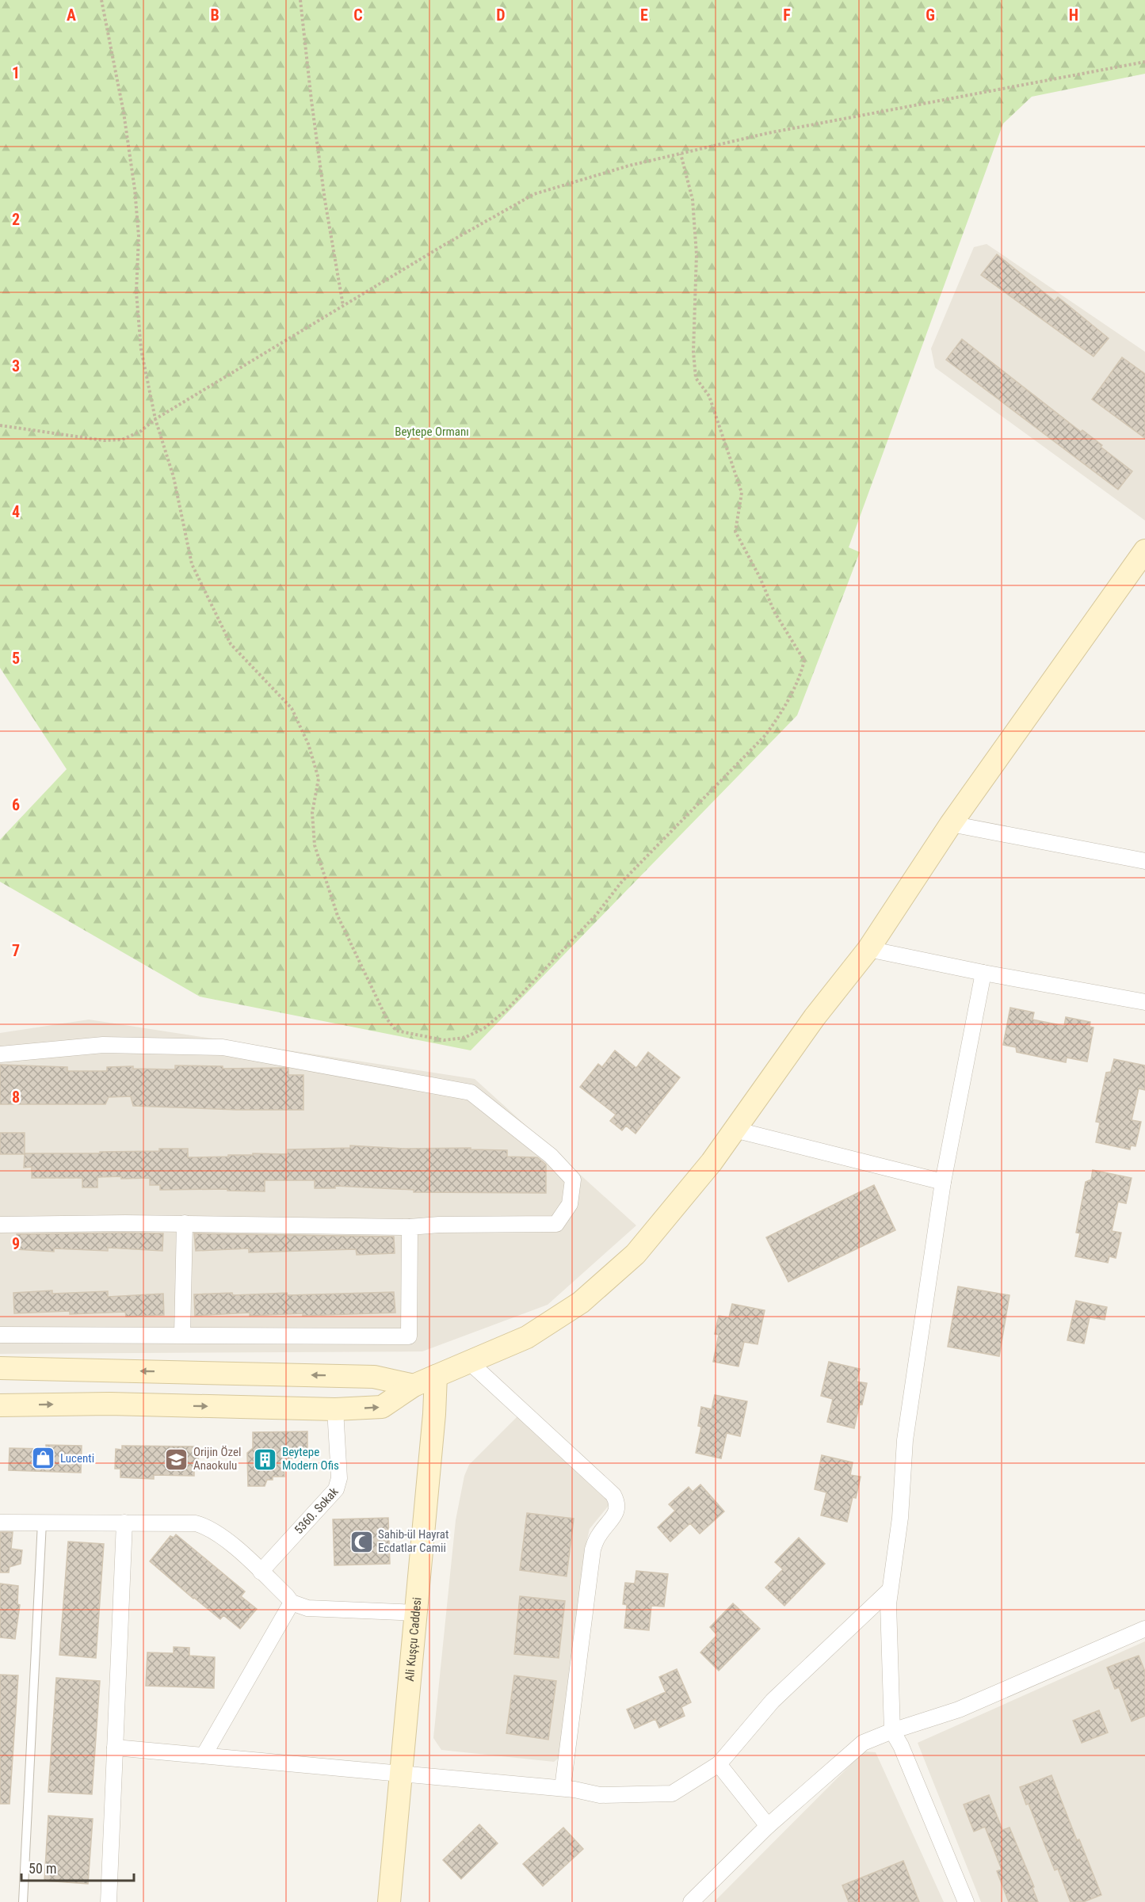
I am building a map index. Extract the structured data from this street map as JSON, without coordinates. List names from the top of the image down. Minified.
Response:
{"streets":{"street":["5360. Sokak","Ali Kuşçu Caddesi"]},"parks":["Beytepe Ormanı"],"places":{"shop":["Lucenti"],"school or university":["Orijin Özel Anaokulu"],"building":["Beytepe Modern Ofis"],"mosque":["Sahib-ül Hayrat Ecdatlar Camii"]},"scale_bar":"50 m","grid":{"columns":["A","B","C","D","E","F","G","H"],"rows":["1","2","3","4","5","6","7","8","9"]}}
